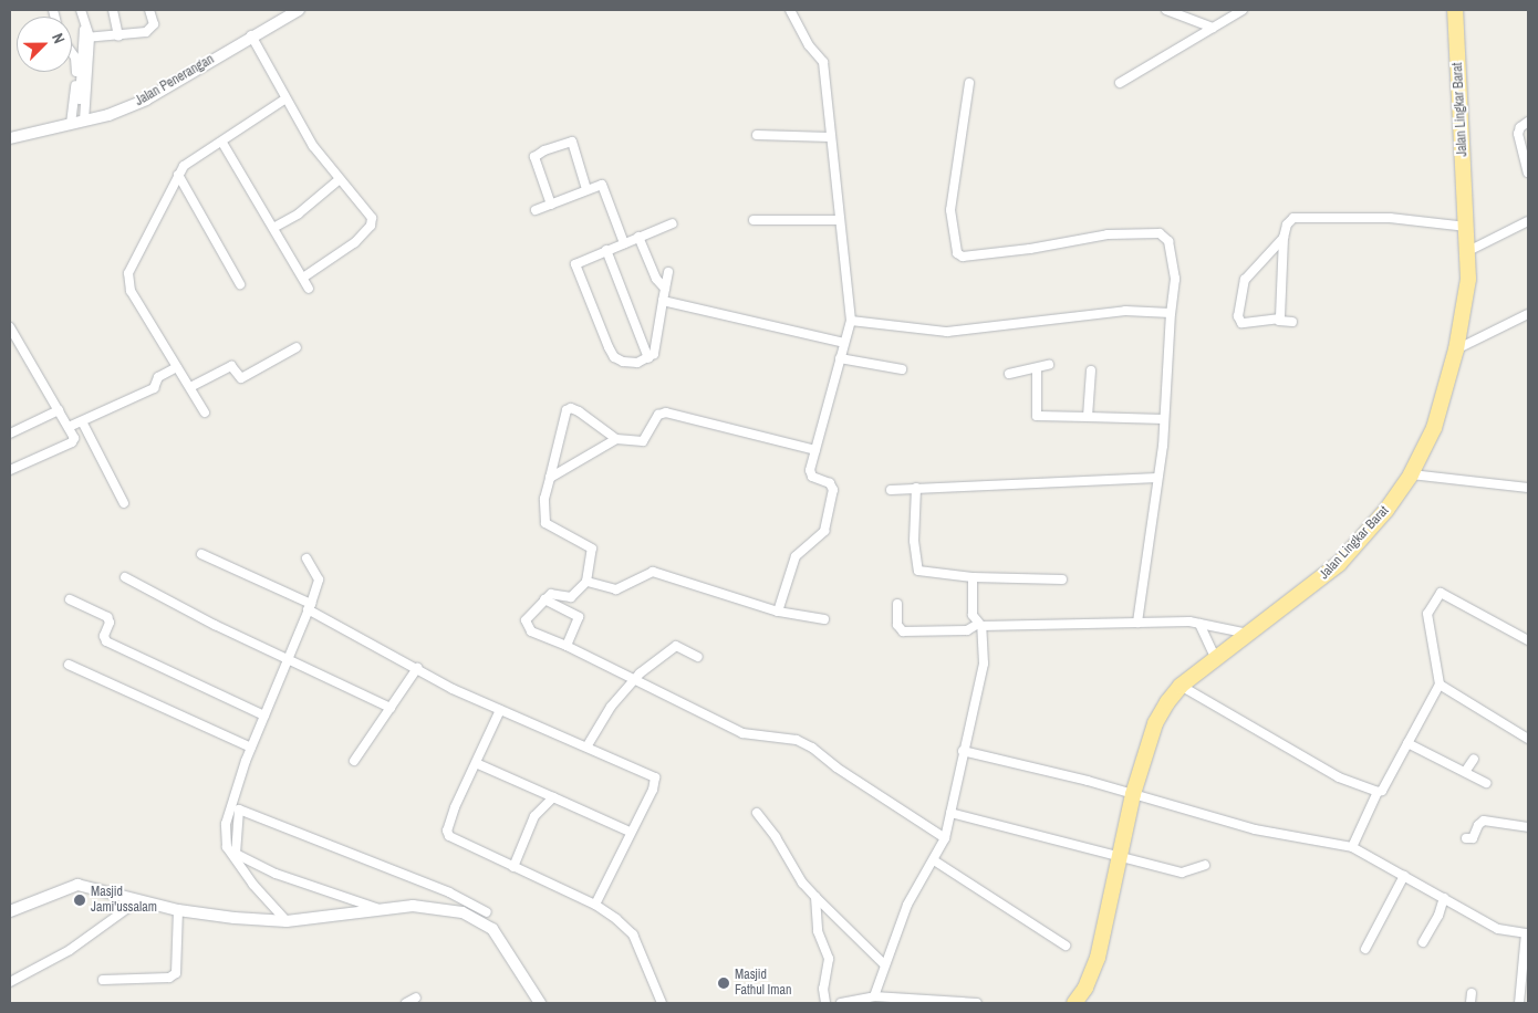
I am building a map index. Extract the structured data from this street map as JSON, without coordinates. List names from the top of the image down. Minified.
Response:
{"streets":{"highway":["Jalan Lingkar Barat"],"street":["Jalan Penerangan"]},"places":["Masjid Jami'ussalam","Masjid Fathul Iman"],"north":"top right"}
